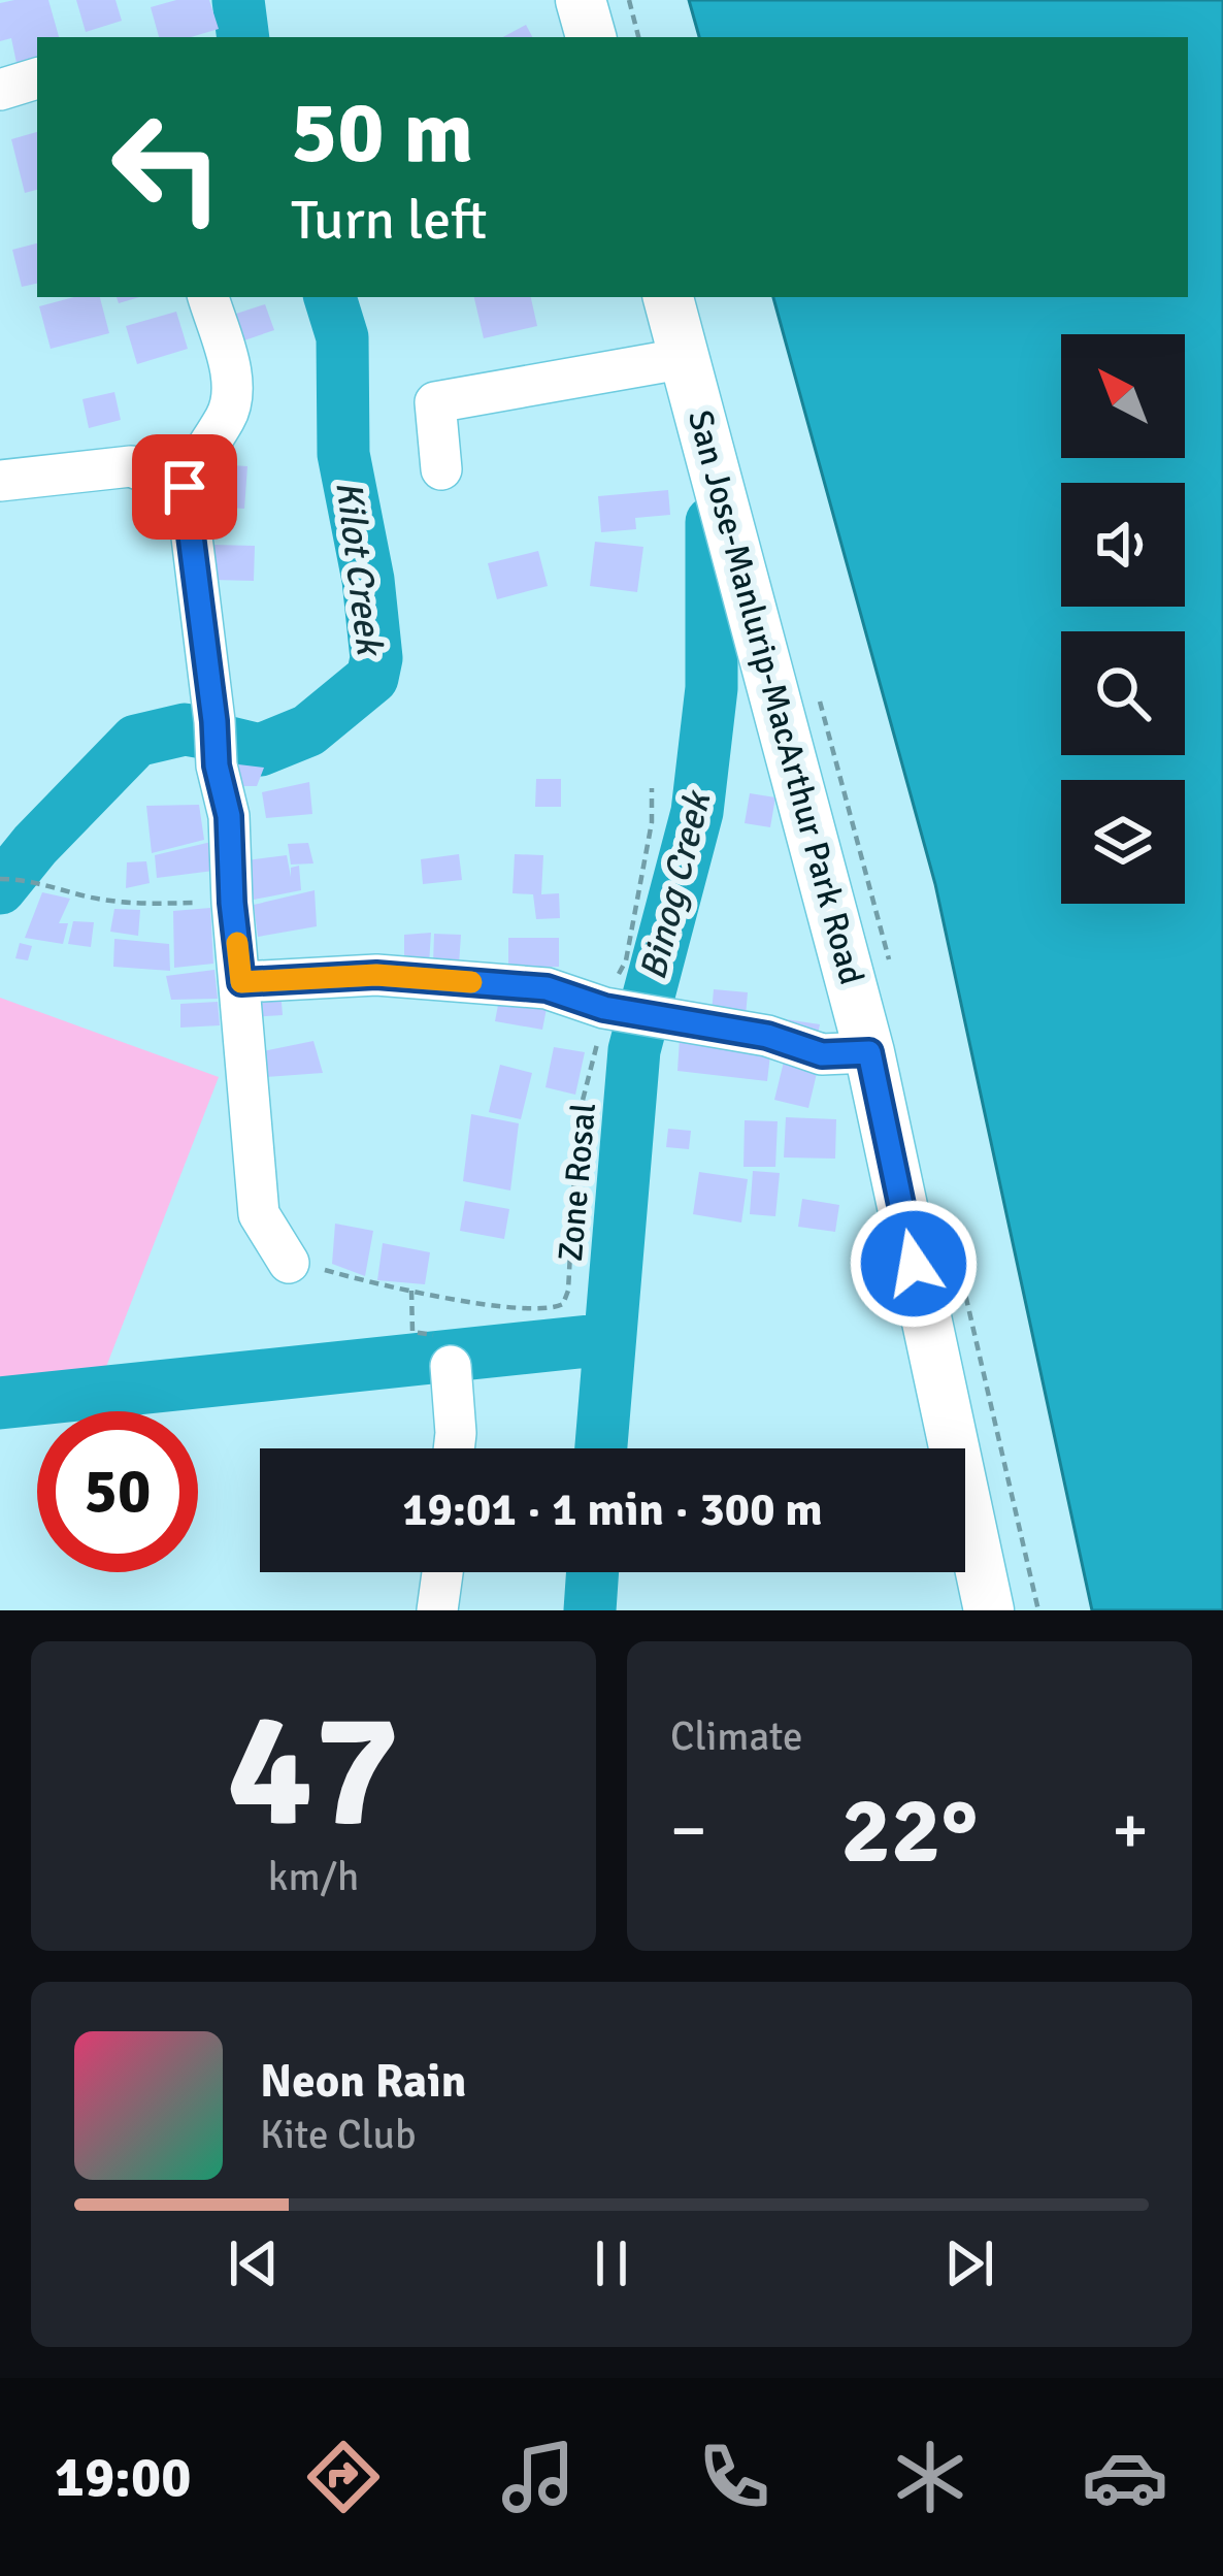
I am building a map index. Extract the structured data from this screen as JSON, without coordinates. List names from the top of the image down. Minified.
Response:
{"streets":{"main road":["San Jose-Manlurip-MacArthur Park Road"],"path":["Zone Rosal"]},"water":["Kilot Creek","Binog Creek"],"north":"top left","page":{"turn":["50 m","Turn left"],"limit":"50","trip":"19:01 · 1 min · 300 m","tile":[["47","km/h"],"Climate"],"heat":["−","22°","+"],"song":["Neon Rain","Kite Club"],"tabs":"19:00"}}
